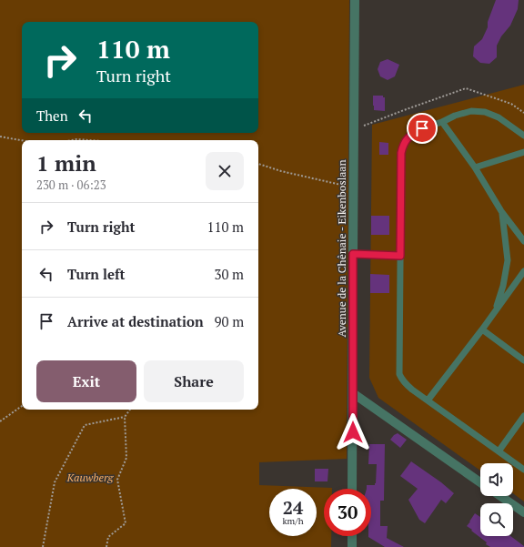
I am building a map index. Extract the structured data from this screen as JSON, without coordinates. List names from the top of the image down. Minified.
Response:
{"streets":{"street":["Avenue de la Chênaie - Eikenboslaan"]},"parks":["Kauwberg"],"page":{"turn":["110 m","Turn right"],"then":"Then","heading":["1 min","230 m · 06:23"],"list":[{"name":"Turn right","value":"110 m"},{"name":"Turn left","value":"30 m"},{"name":"Arrive at destination","value":"90 m"}],"buttons":["Exit","Share"],"speed":"24 km/h","limit":"30"}}
